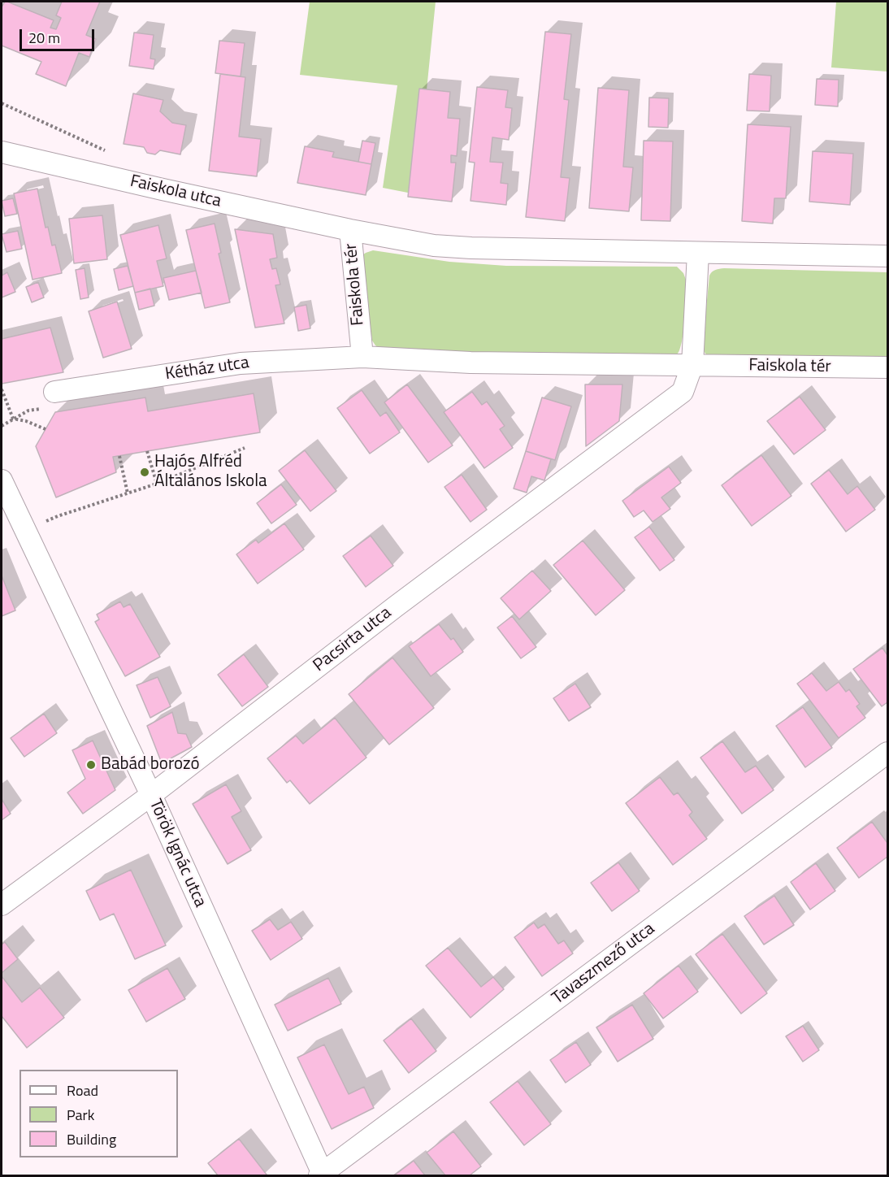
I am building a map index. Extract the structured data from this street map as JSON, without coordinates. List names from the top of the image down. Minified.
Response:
{"streets":{"street":["Faiskola utca","Faiskola tér","Kétház utca","Pacsirta utca","Török Ignác utca","Tavaszmező utca"]},"crossings":[["Faiskola utca","Faiskola tér"],["Faiskola tér","Kétház utca"],["Faiskola tér","Pacsirta utca"],["Pacsirta utca","Török Ignác utca"],["Török Ignác utca","Tavaszmező utca"]],"places":["Hajós Alfréd Általános Iskola","Babád borozó"],"legend":["Road","Park","Building"],"scale_bar":"20 m"}
